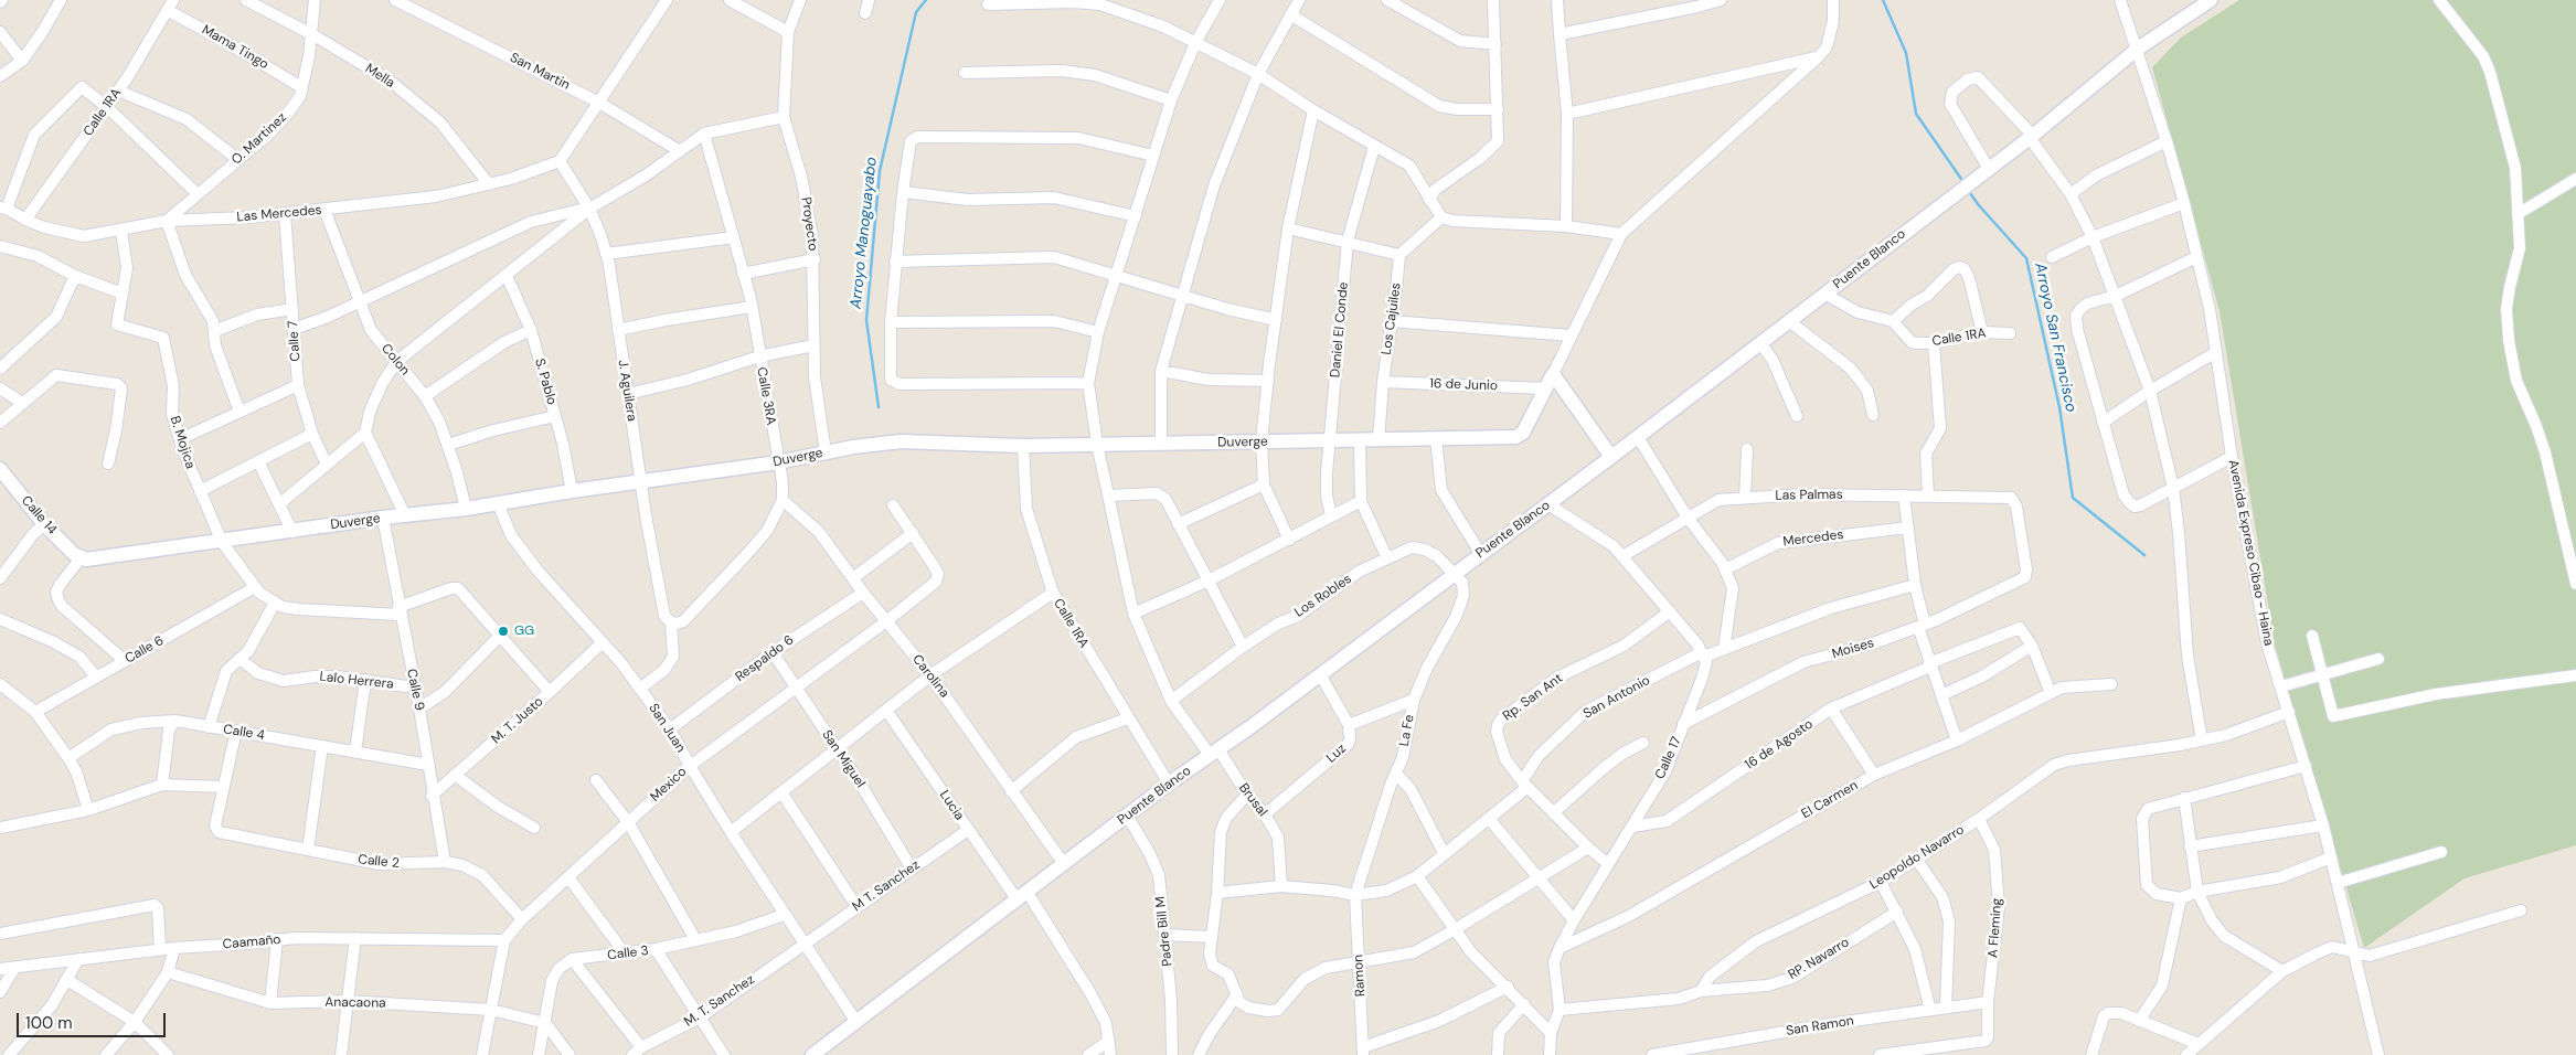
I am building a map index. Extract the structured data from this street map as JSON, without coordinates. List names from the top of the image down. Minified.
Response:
{"streets":{"street":["Mama Tingo","San Martin","Mella","Calle 1RA","O. Martinez","Las Mercedes","Proyecto","Puente Blanco","Los Cajuiles","Daniel El Conde","Calle 7","Colon","S. Pablo","16 de Junio","J. Aguilera","Calle 3RA","B. Mojica","Duverge","Las Palmas","Calle 14","Mercedes","Avenida Expreso Cibao - Haina","Los Robles","Moises","Calle 6","Respaldo 6","Carolina","Lalo Herrera","Calle 9","Rp. San Ant","San Antonio","M. T. Justo","San Juan","La Fe","Calle 4","16 de Agosto","Luz","Calle 17","San Miguel","Mexico","Brusal","El Carmen","Lucia","Leopoldo Navarro","Calle 2","M T. Sanchez","A Fleming","Padre Bill M","Caamaño","Calle 3","RP. Navarro","Ramon","M. T. Sanchez","Anacaona","San Ramon"]},"crossings":[["Mama Tingo","Calle 1RA"],["Mama Tingo","O. Martinez"],["Mella","O. Martinez"],["Mella","Las Mercedes"],["Calle 1RA","Las Mercedes"],["Calle 1RA","Puente Blanco"],["Calle 1RA","Duverge"],["O. Martinez","Las Mercedes"],["Las Mercedes","Calle 7"],["Las Mercedes","Colon"],["Las Mercedes","J. Aguilera"],["Proyecto","Duverge"],["Puente Blanco","Avenida Expreso Cibao - Haina"],["Puente Blanco","Los Robles"],["Puente Blanco","Carolina"],["Puente Blanco","San Juan"],["Puente Blanco","La Fe"],["Puente Blanco","Luz"],["Puente Blanco","Brusal"],["Puente Blanco","Lucia"],["Puente Blanco","Padre Bill M"],["Los Cajuiles","16 de Junio"],["Los Cajuiles","Duverge"],["Daniel El Conde","Duverge"],["Colon","Duverge"],["S. Pablo","Duverge"],["16 de Junio","Duverge"],["J. Aguilera","Duverge"],["J. Aguilera","San Juan"],["Calle 3RA","Duverge"],["Calle 3RA","Carolina"],["B. Mojica","Duverge"],["B. Mojica","Calle 6"],["Duverge","Calle 14"],["Duverge","Calle 9"],["Duverge","San Juan"],["Duverge","Brusal"],["Las Palmas","Moises"],["Avenida Expreso Cibao - Haina","Leopoldo Navarro"],["Los Robles","La Fe"],["Los Robles","Brusal"],["Moises","Calle 17"],["Respaldo 6","Carolina"],["Respaldo 6","San Juan"],["Respaldo 6","San Miguel"],["Carolina","Mexico"],["Lalo Herrera","Calle 9"],["Calle 9","M. T. Justo"],["Calle 9","Calle 4"],["Calle 9","Calle 2"],["Rp. San Ant","San Antonio"],["Rp. San Ant","Calle 17"],["San Antonio","La Fe"],["San Antonio","Calle 17"],["San Antonio","Brusal"],["San Antonio","Ramon"],["M. T. Justo","San Juan"],["San Juan","Mexico"],["San Juan","M T. Sanchez"],["San Juan","Calle 3"],["San Juan","M. T. Sanchez"],["La Fe","Ramon"],["16 de Agosto","Calle 17"],["Luz","Brusal"],["Calle 17","El Carmen"],["Calle 17","RP. Navarro"],["San Miguel","Mexico"],["San Miguel","M T. Sanchez"],["Mexico","Calle 2"],["Mexico","Caamaño"],["Mexico","Anacaona"],["Lucia","M T. Sanchez"],["Leopoldo Navarro","A Fleming"],["Leopoldo Navarro","RP. Navarro"],["M T. Sanchez","M. T. Sanchez"],["A Fleming","San Ramon"]],"water":["Arroyo Manoguayabo","Arroyo San Francisco"],"places":["GG"],"scale_bar":"100 m"}
